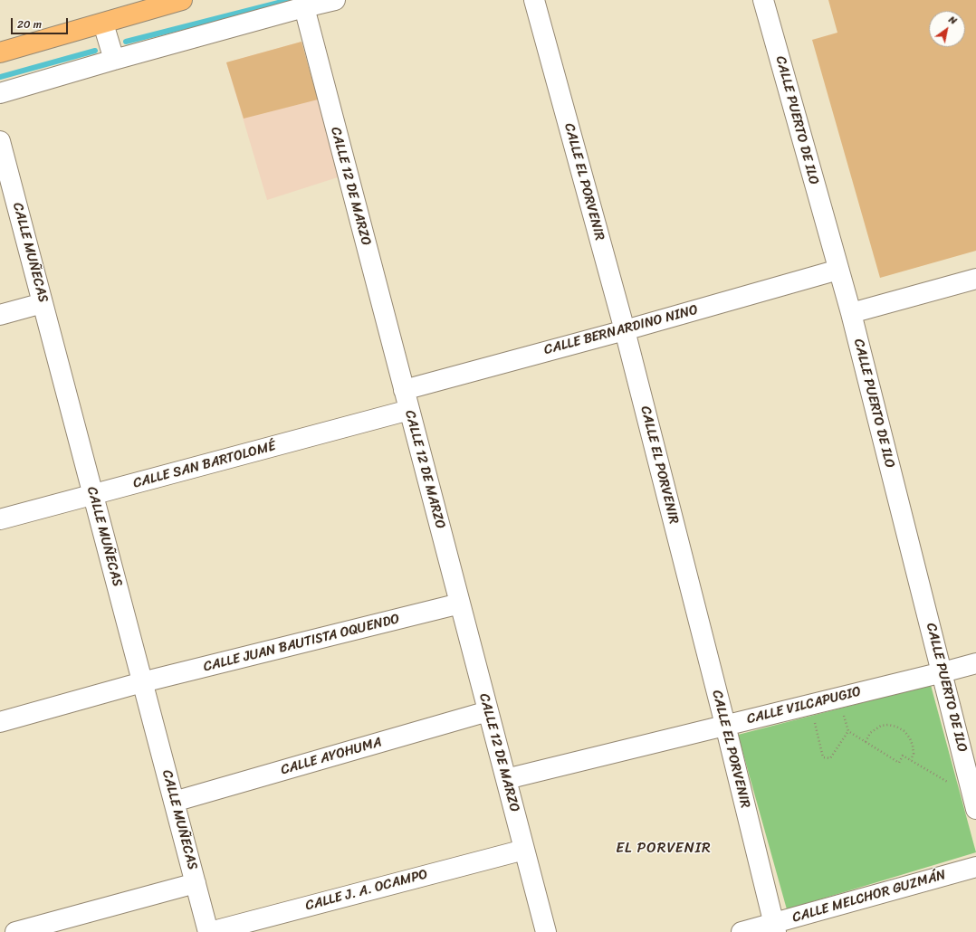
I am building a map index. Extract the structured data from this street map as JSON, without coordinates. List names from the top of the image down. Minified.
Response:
{"streets":{"street":["CALLE PUERTO DE ILO","CALLE EL PORVENIR","CALLE 12 DE MARZO","CALLE MUÑECAS","CALLE BERNARDINO NINO","CALLE SAN BARTOLOMÉ","CALLE JUAN BAUTISTA OQUENDO","CALLE VILCAPUGIO","CALLE AYOHUMA","CALLE J. A. OCAMPO","CALLE MELCHOR GUZMÁN"]},"crossings":[["CALLE PUERTO DE ILO","CALLE BERNARDINO NINO"],["CALLE PUERTO DE ILO","CALLE VILCAPUGIO"],["CALLE EL PORVENIR","CALLE BERNARDINO NINO"],["CALLE EL PORVENIR","CALLE VILCAPUGIO"],["CALLE EL PORVENIR","CALLE MELCHOR GUZMÁN"],["CALLE 12 DE MARZO","CALLE BERNARDINO NINO"],["CALLE 12 DE MARZO","CALLE SAN BARTOLOMÉ"],["CALLE 12 DE MARZO","CALLE JUAN BAUTISTA OQUENDO"],["CALLE 12 DE MARZO","CALLE VILCAPUGIO"],["CALLE 12 DE MARZO","CALLE AYOHUMA"],["CALLE 12 DE MARZO","CALLE J. A. OCAMPO"],["CALLE MUÑECAS","CALLE SAN BARTOLOMÉ"],["CALLE MUÑECAS","CALLE JUAN BAUTISTA OQUENDO"],["CALLE MUÑECAS","CALLE AYOHUMA"],["CALLE MUÑECAS","CALLE J. A. OCAMPO"]],"districts":["EL PORVENIR"],"scale_bar":"20 m","north":"top right"}
